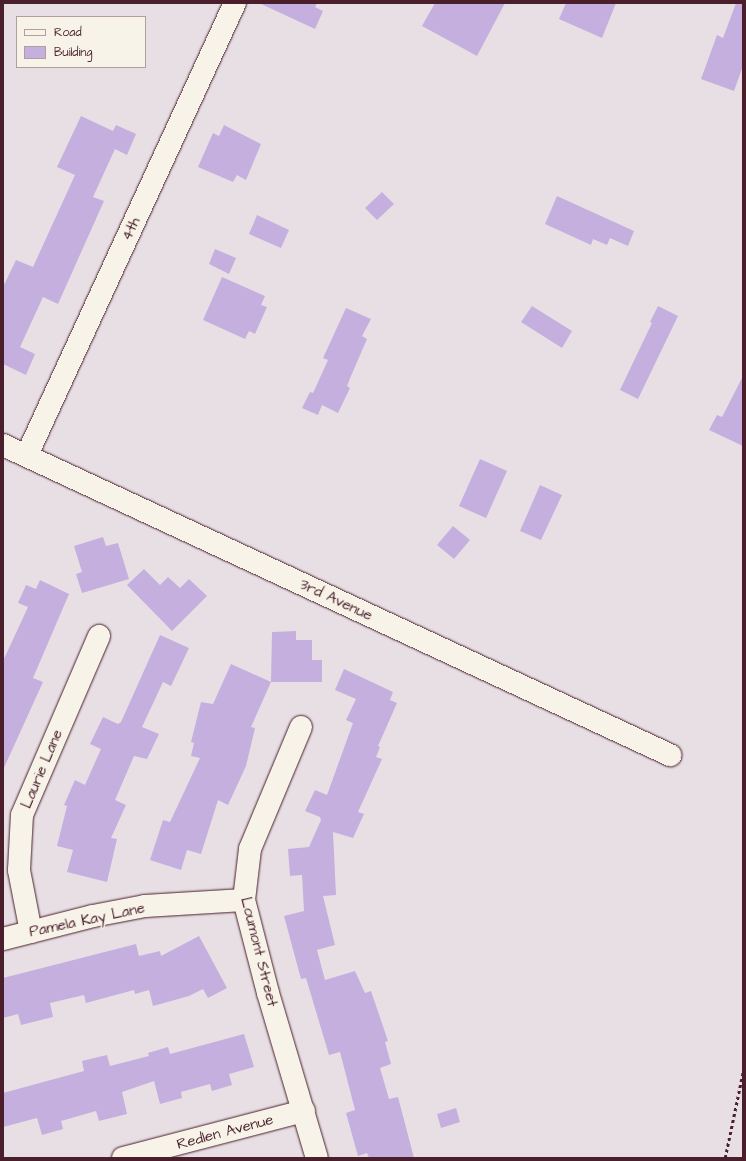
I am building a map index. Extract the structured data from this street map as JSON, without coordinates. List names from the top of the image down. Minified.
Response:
{"streets":{"street":["4th","3rd Avenue","Laurie Lane","Pamela Kay Lane","Loumont Street","Redlen Avenue"]},"crossings":[["4th","3rd Avenue"],["Laurie Lane","Pamela Kay Lane"],["Pamela Kay Lane","Loumont Street"],["Loumont Street","Redlen Avenue"]],"legend":["Road","Building"]}
